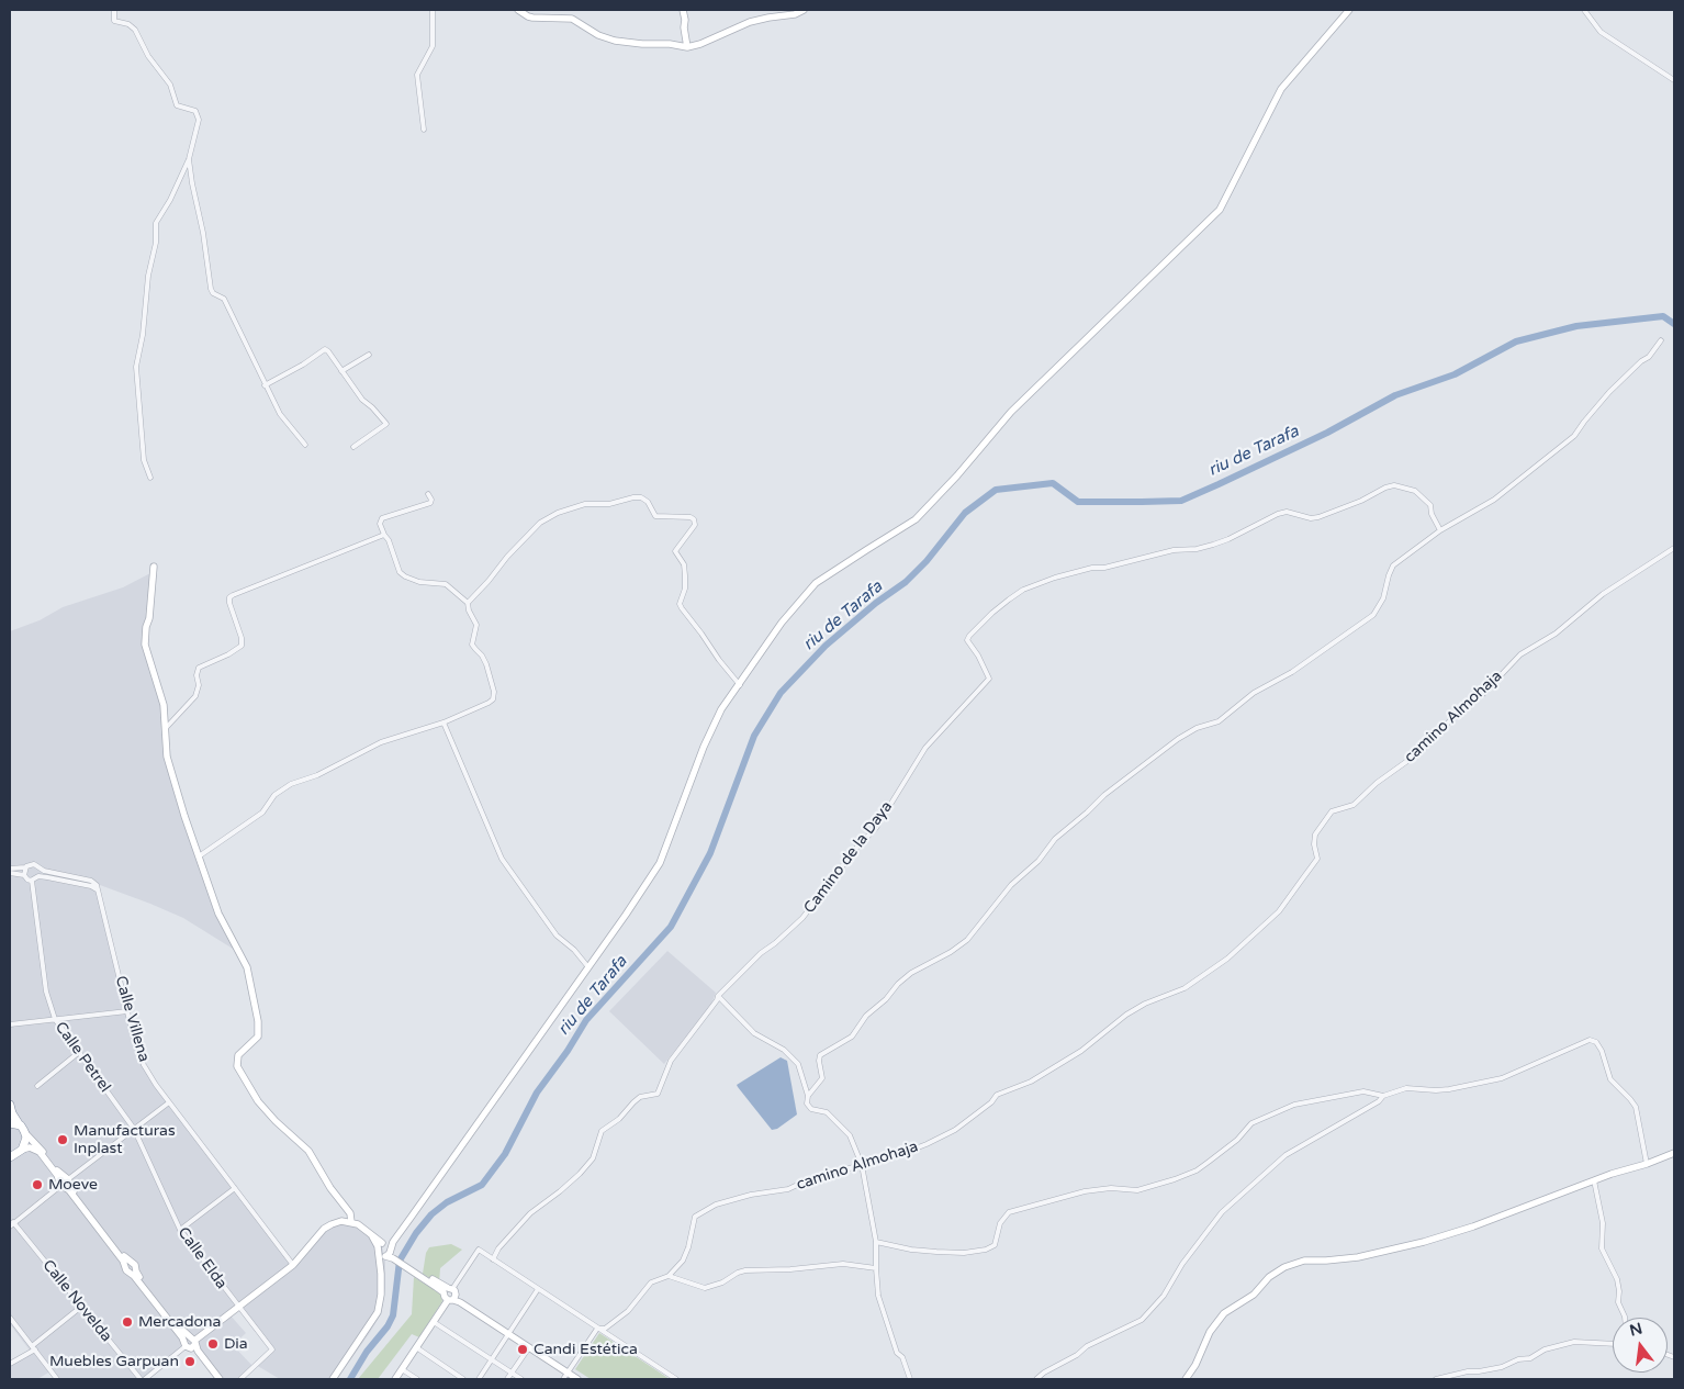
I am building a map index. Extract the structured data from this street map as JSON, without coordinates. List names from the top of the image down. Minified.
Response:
{"streets":{"street":["camino Almohaja","Camino de la Daya","Calle Villena","Calle Petrel","Calle Elda","Calle Novelda"]},"crossings":[["Calle Petrel","Calle Elda"]],"water":["riu de Tarafa"],"places":["Manufacturas Inplast","Moeve","Mercadona","Dia","Candi Estética","Muebles Garpuan"],"north":"top"}
